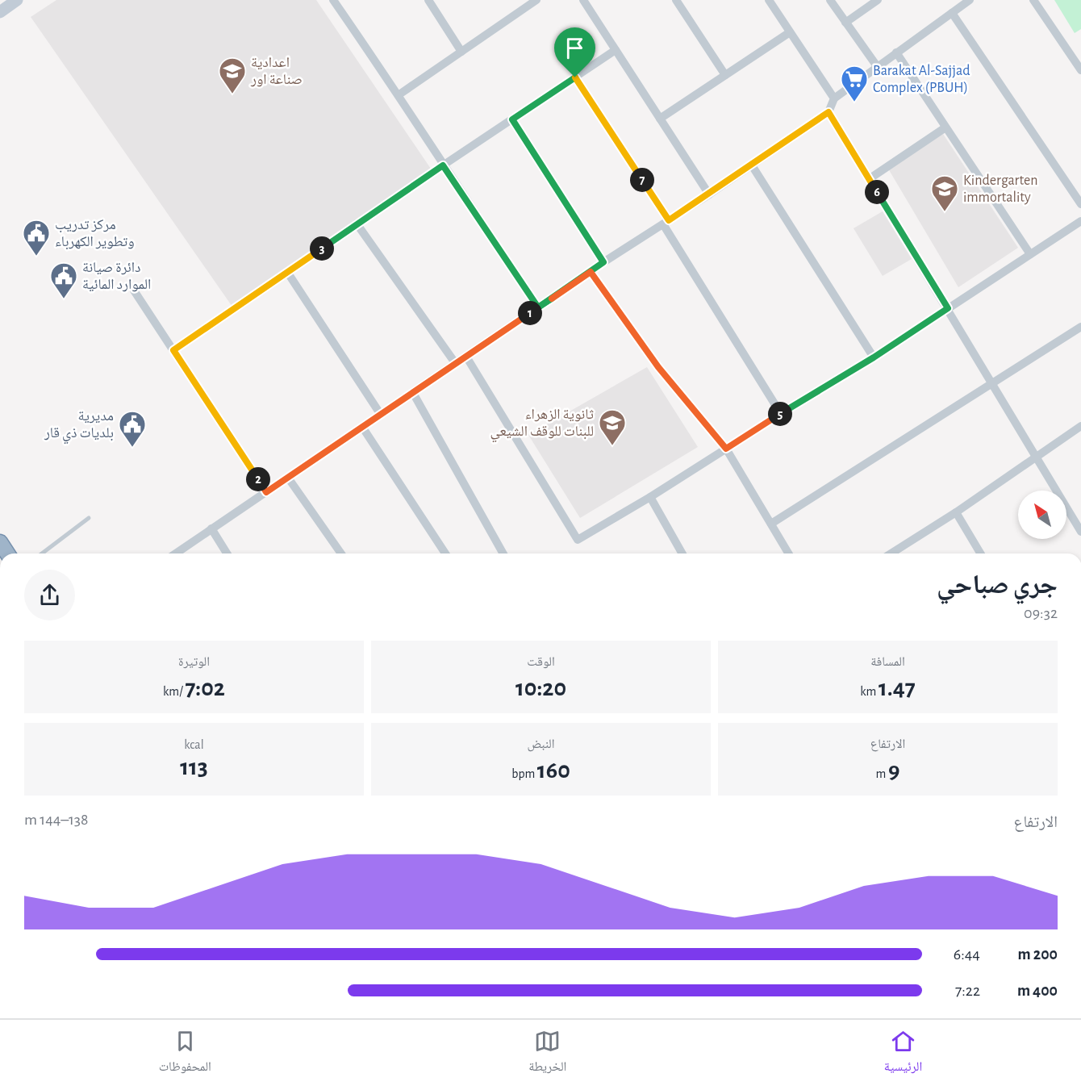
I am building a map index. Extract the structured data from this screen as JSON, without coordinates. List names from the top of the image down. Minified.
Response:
{"places":{"school or university":["اعدادية صناعة اور","Kindergarten immortality","ثانوية الزهراء للبنات للوقف الشيعي"],"supermarket":["Barakat Al-Sajjad Complex (PBUH)"],"public building":["مركز تدريب وتطوير الكهرباء","دائرة صيانة الموارد المائية","مديرية بلديات ذي قار"]},"north":"top left","page":{"pins":["7","6","3","1","5","2"],"heading":["جري صباحي","09:32"],"stats":[["المسافة","1.47 km"],["الوقت","10:20"],["الوتيرة","7:02 /km"],["الارتفاع","9 m"],["النبض","160 bpm"],["kcal","113"]],"chart":["الارتفاع","138–144 m"],"list":[{"name":"200 m","note":"6:44"},{"name":"400 m","note":"7:22"}],"tabs":["الرئيسية","الخريطة","المحفوظات"]}}
